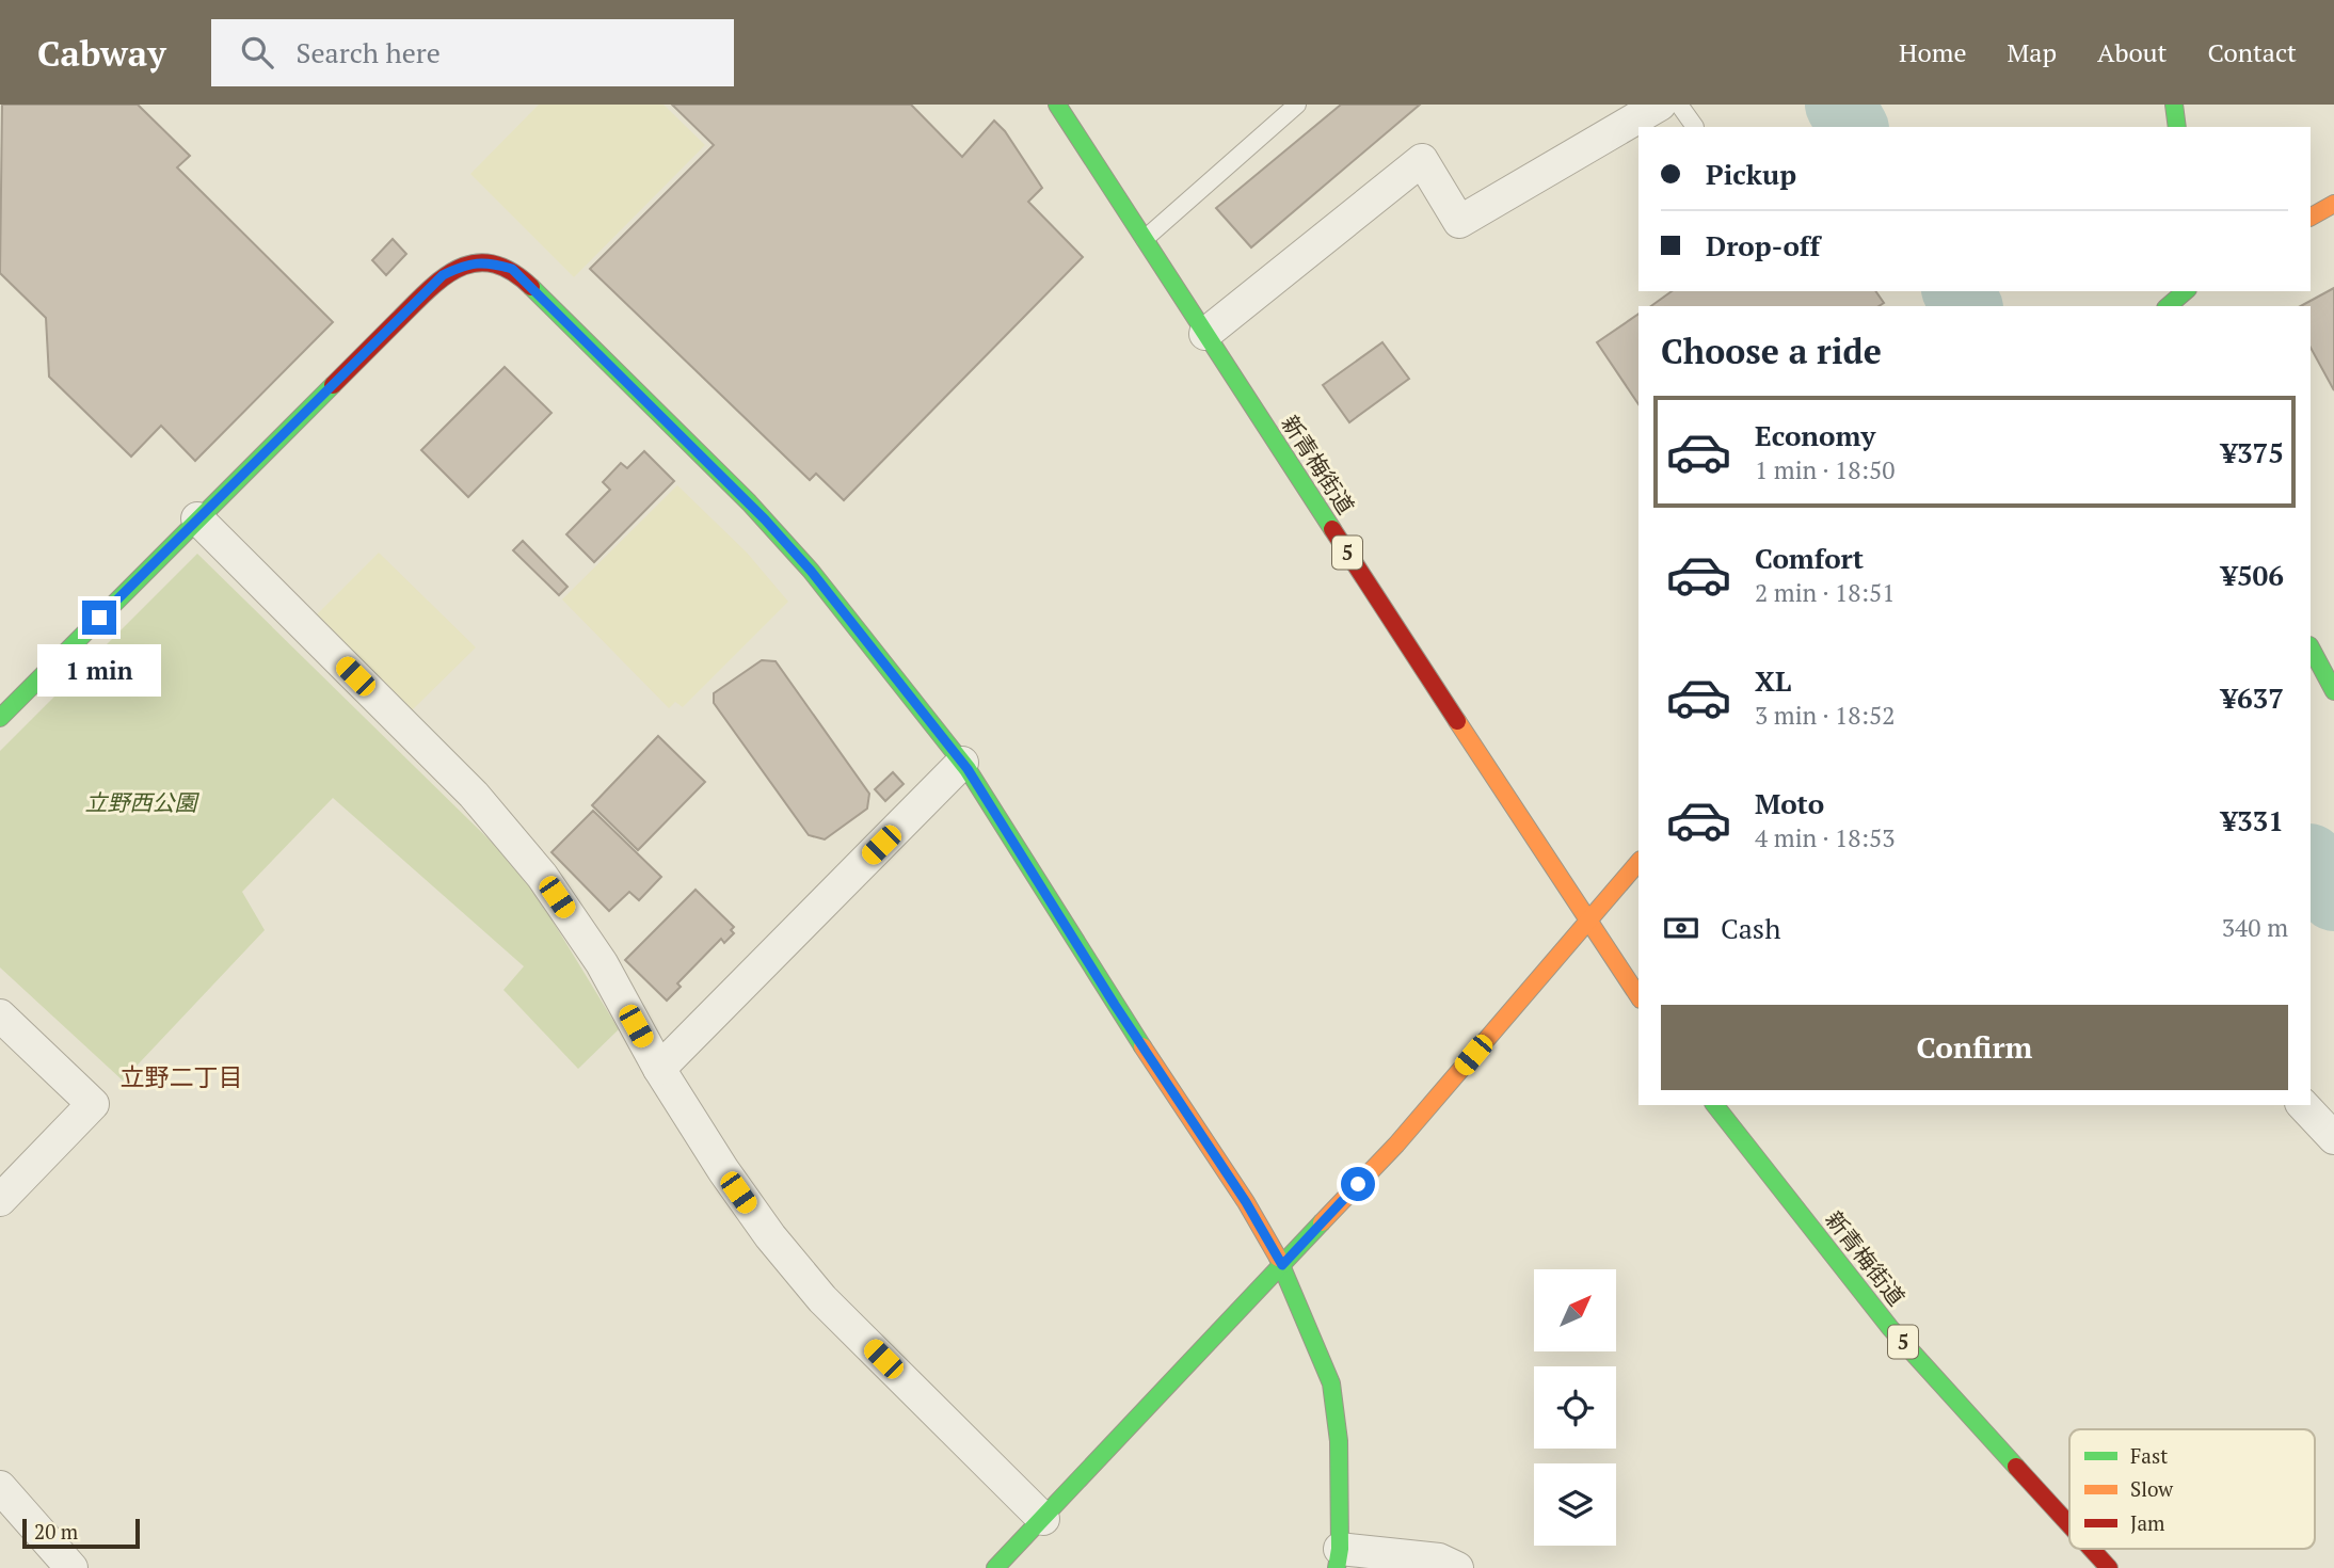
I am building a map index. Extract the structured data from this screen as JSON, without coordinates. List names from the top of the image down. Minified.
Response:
{"streets":{"street":["新青梅街道","5"]},"districts":["立野二丁目"],"parks":["立野西公園"],"legend":["Fast","Slow","Jam"],"scale_bar":"20 m","north":"top right","page":{"header":"Cabway","search":"Search here","nav":["Home","Map","About","Contact"],"banner":["Pickup","Drop-off"],"heading":"Choose a ride","list":[{"name":"Economy","note":"1 min · 18:50","value":"¥375"},{"name":"Comfort","note":"2 min · 18:51","value":"¥506"},{"name":"XL","note":"3 min · 18:52","value":"¥637"},{"name":"Moto","note":"4 min · 18:53","value":"¥331"}],"bubble":"1 min","pay":["Cash","340 m"],"buttons":"Confirm","scale":"20 m"}}
